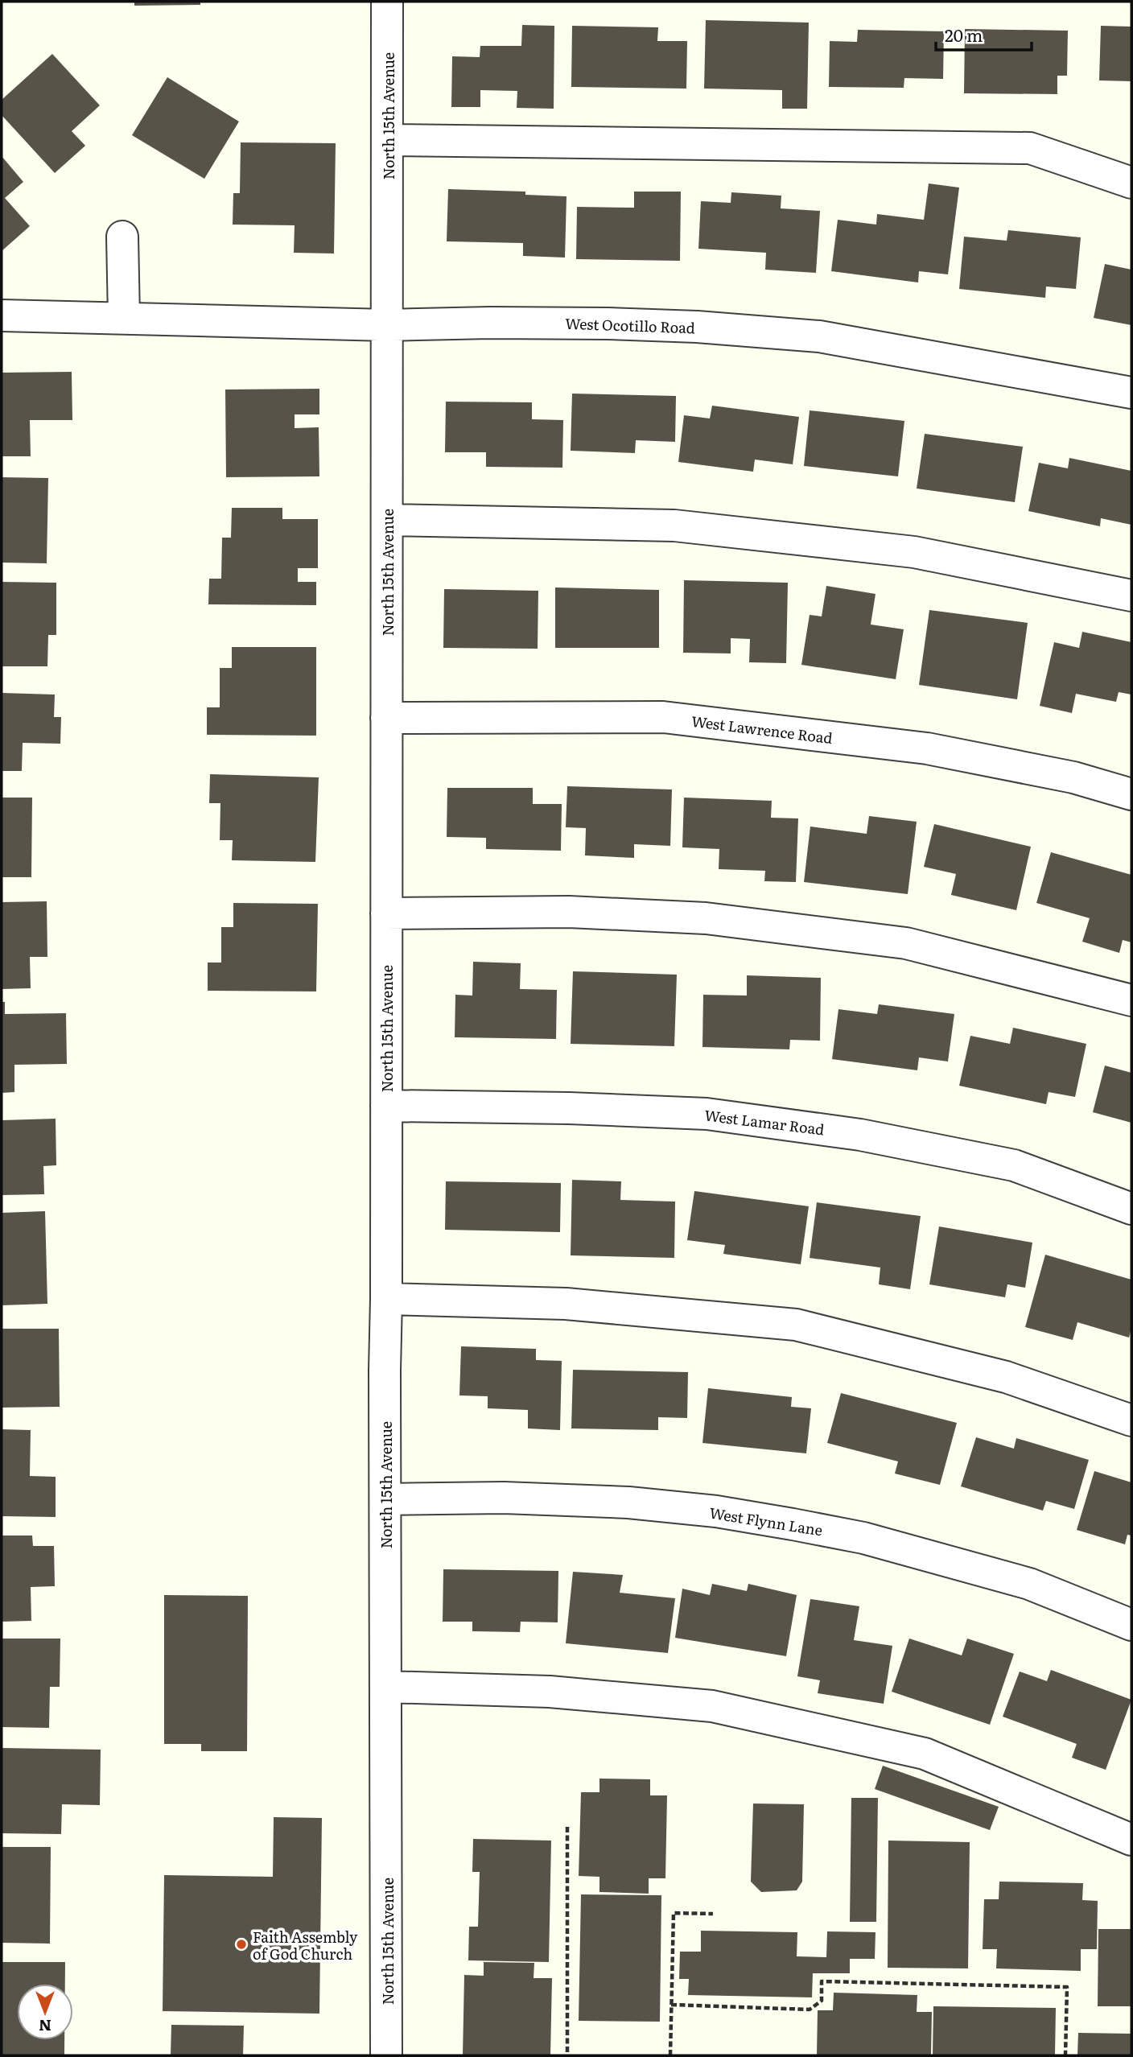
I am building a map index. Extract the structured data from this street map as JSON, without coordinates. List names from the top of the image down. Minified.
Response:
{"streets":{"street":["North 15th Avenue","West Ocotillo Road","West Lawrence Road","West Lamar Road","West Flynn Lane"]},"crossings":[["North 15th Avenue","West Ocotillo Road"],["North 15th Avenue","West Lawrence Road"],["North 15th Avenue","West Lamar Road"],["North 15th Avenue","West Flynn Lane"]],"places":["Faith Assembly of God Church"],"scale_bar":"20 m","north":"bottom"}
